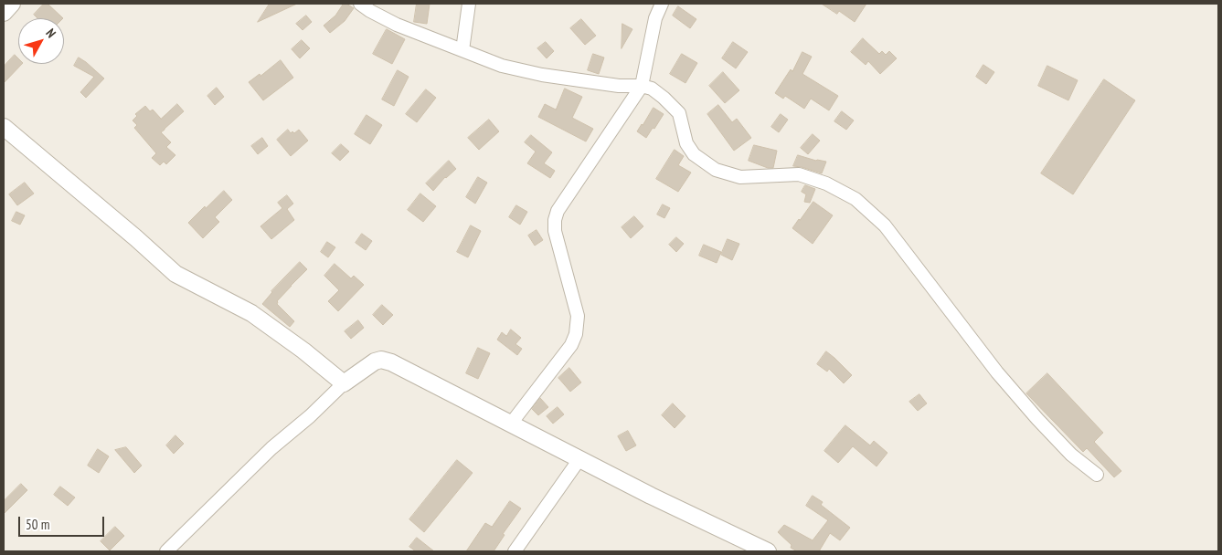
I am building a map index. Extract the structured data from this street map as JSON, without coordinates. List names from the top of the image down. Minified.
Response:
{"scale_bar":"50 m","north":"top right"}
